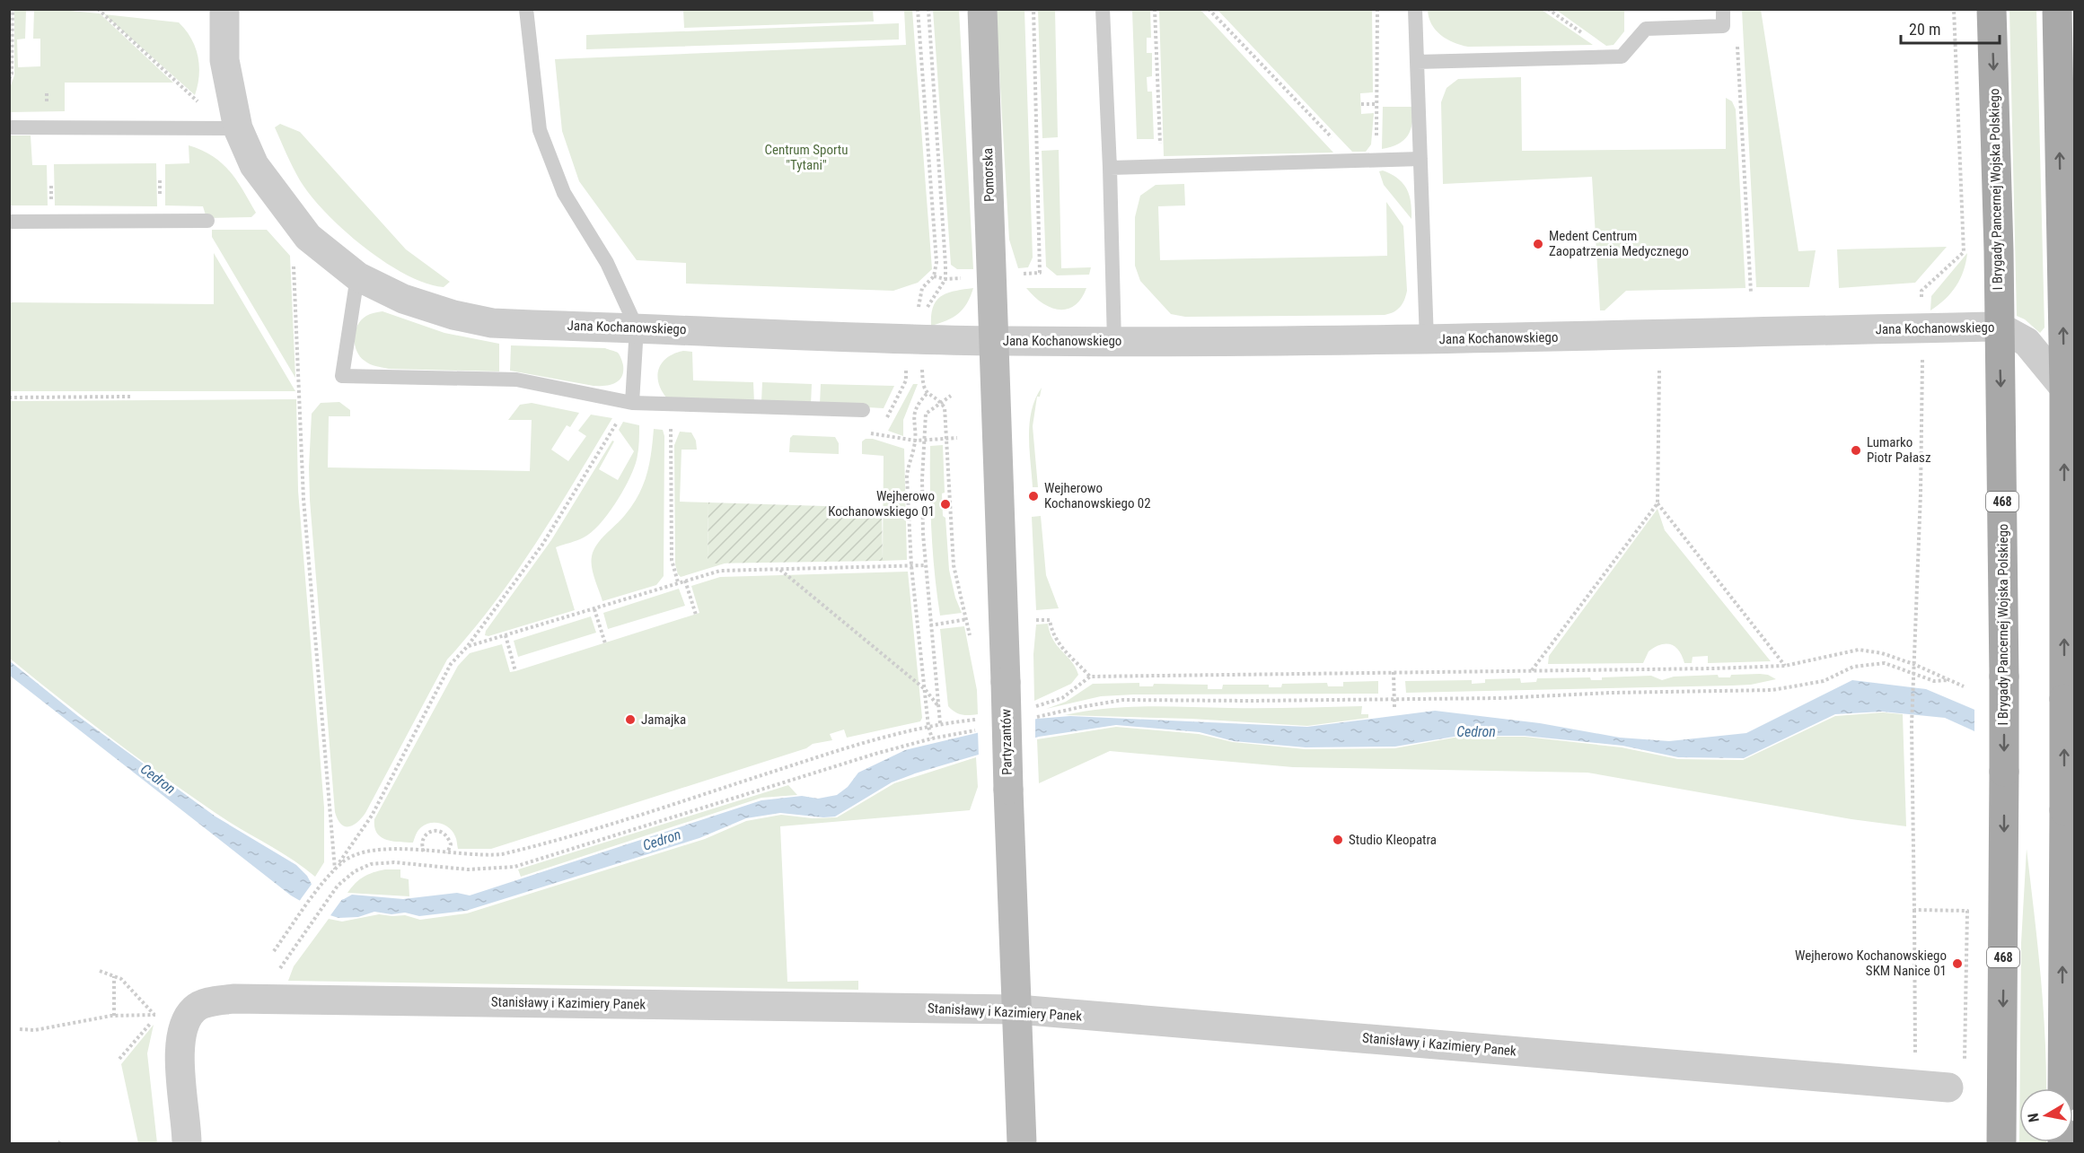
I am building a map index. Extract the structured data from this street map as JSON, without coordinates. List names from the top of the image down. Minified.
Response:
{"streets":{"main road":["I Brygady Pancernej Wojska Polskiego","468"],"street":["Pomorska","Jana Kochanowskiego","Partyzantów","Stanisławy i Kazimiery Panek"]},"crossings":[["Pomorska","Jana Kochanowskiego"],["Pomorska","Partyzantów"],["I Brygady Pancernej Wojska Polskiego","Jana Kochanowskiego"],["Jana Kochanowskiego","Partyzantów"],["Partyzantów","Stanisławy i Kazimiery Panek"]],"water":["Cedron"],"parks":["Centrum Sportu \"Tytani\""],"places":["Medent Centrum Zaopatrzenia Medycznego","Lumarko Piotr Pałasz","Wejherowo Kochanowskiego 02","Wejherowo Kochanowskiego 01","Jamajka","Studio Kleopatra","Wejherowo Kochanowskiego SKM Nanice 01"],"scale_bar":"20 m","north":"left"}
